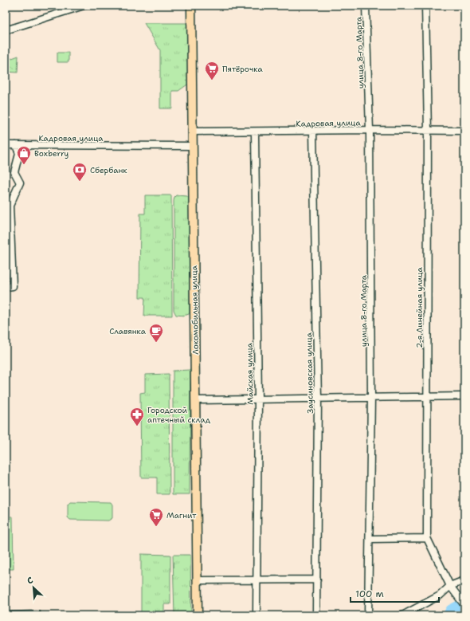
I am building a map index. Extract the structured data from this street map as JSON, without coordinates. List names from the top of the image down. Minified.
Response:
{"streets":{"main road":["Локомобильная улица"],"street":["улица 8-го Марта","Кадровая улица","2-я Линейная улица","Заусиновская улица","Майская улица"]},"crossings":[["улица 8-го Марта","Кадровая улица"],["Кадровая улица","2-я Линейная улица"],["Кадровая улица","Локомобильная улица"],["Кадровая улица","Заусиновская улица"],["Кадровая улица","Майская улица"]],"places":{"supermarket":["Пятёрочка","Магнит"],"shop":["Boxberry"],"bank":["Сбербанк"],"cafe":["Славянка"],"pharmacy":["Городской аптечный склад"]},"scale_bar":"100 m","north":"top left"}
